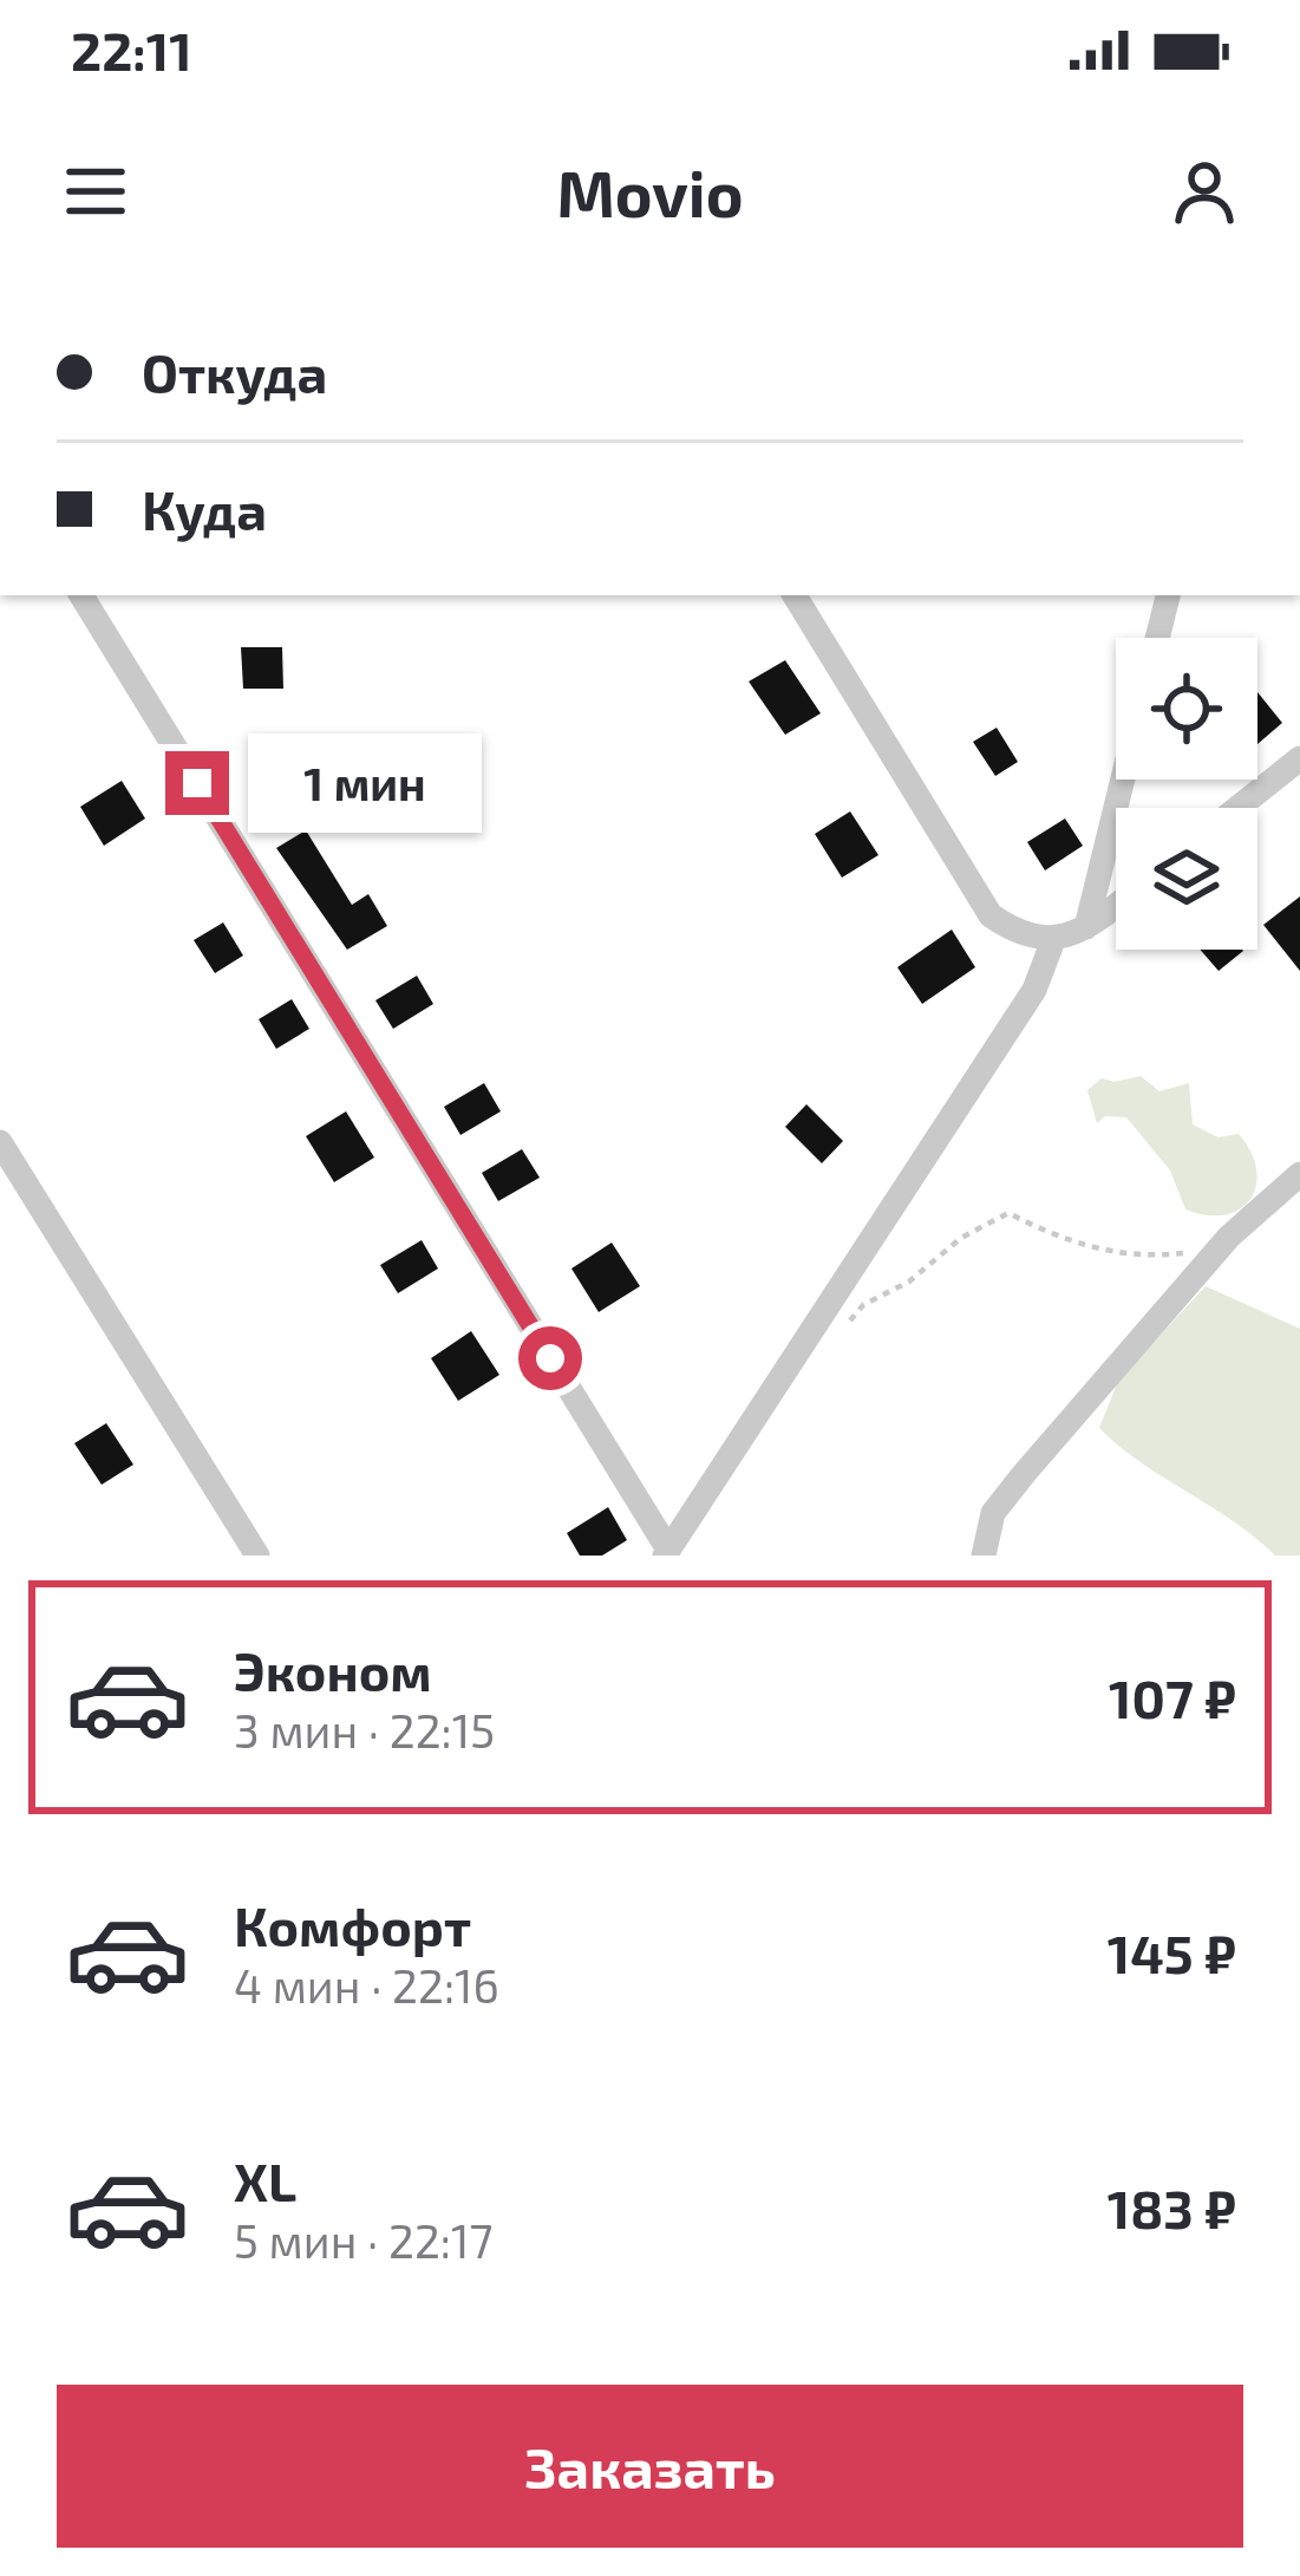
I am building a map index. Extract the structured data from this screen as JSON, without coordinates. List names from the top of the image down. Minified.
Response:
{"page":{"status":"22:11","header":"Movio","banner":["Откуда","Куда"],"bubble":"1 мин","list":[{"name":"Эконом","note":"3 мин · 22:15","value":"107 ₽"},{"name":"Комфорт","note":"4 мин · 22:16","value":"145 ₽"},{"name":"XL","note":"5 мин · 22:17","value":"183 ₽"}],"buttons":"Заказать"}}
